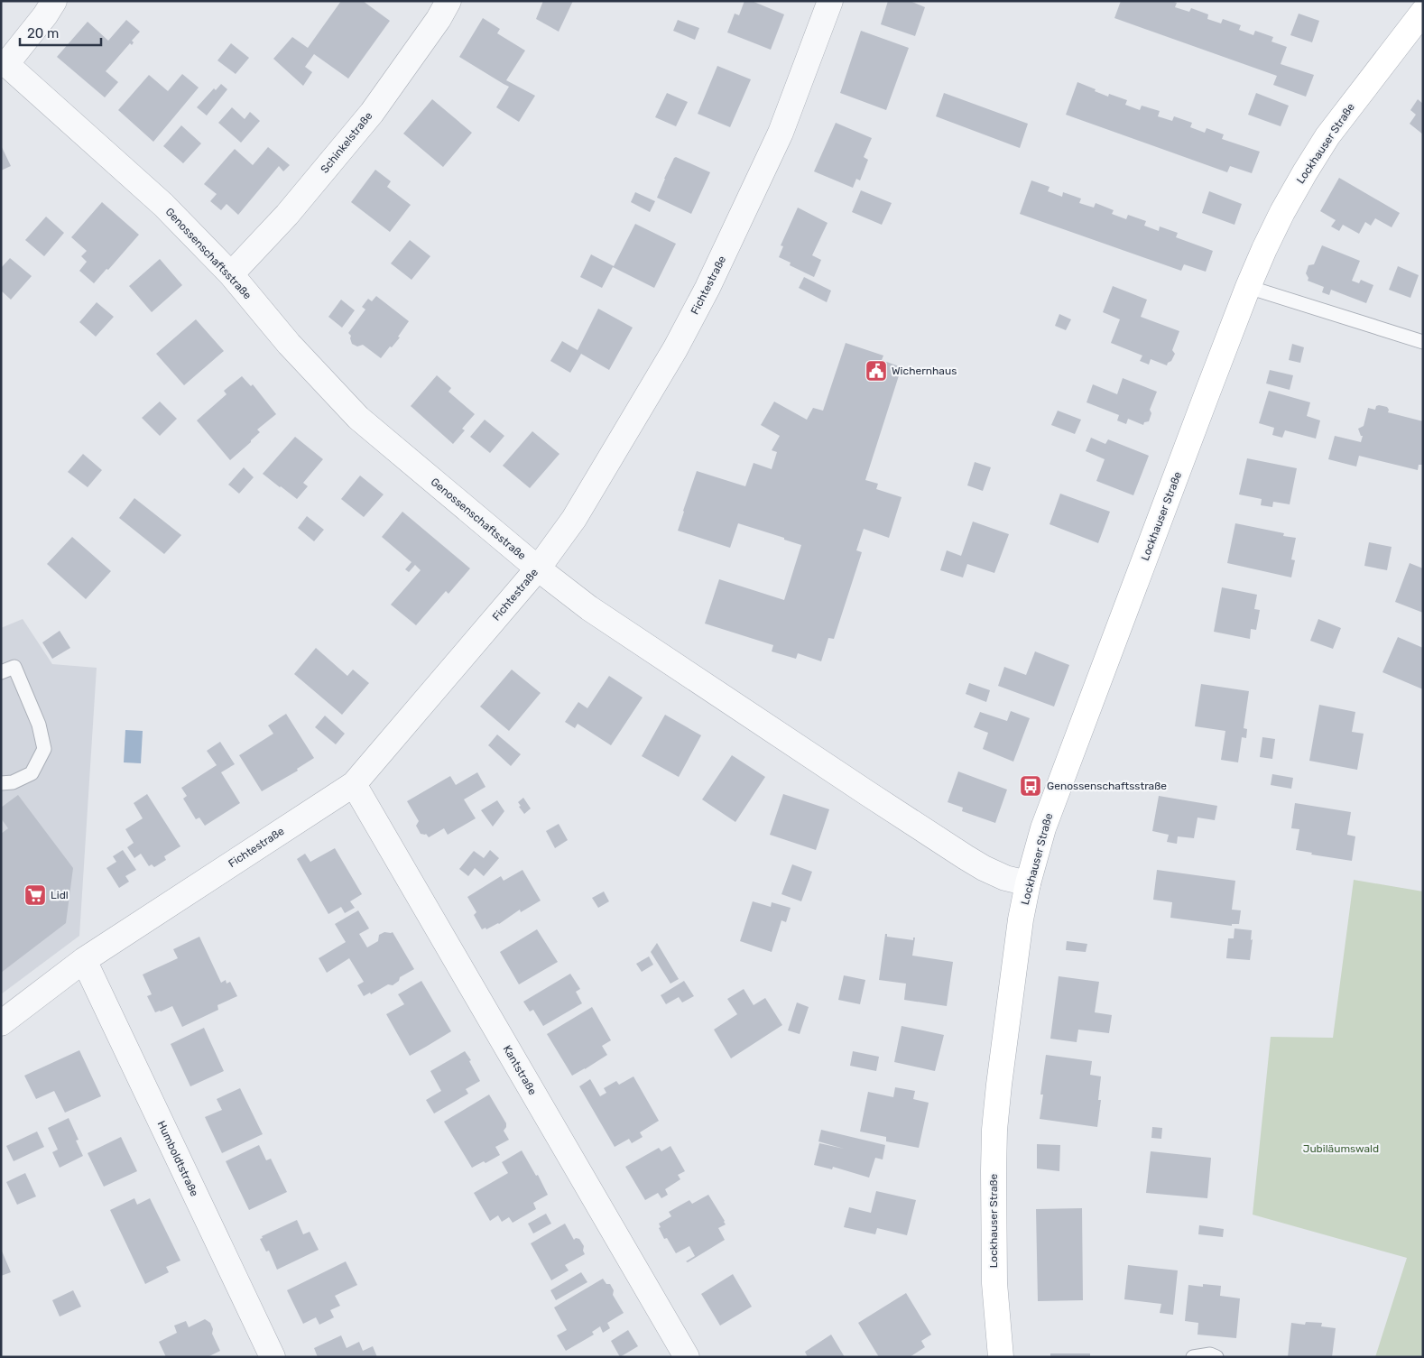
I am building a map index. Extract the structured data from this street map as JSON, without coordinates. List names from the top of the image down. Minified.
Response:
{"streets":{"street":["Schinkelstraße","Lockhauser Straße","Genossenschaftsstraße","Fichtestraße","Kantstraße","Humboldtstraße"]},"crossings":[["Schinkelstraße","Genossenschaftsstraße"],["Lockhauser Straße","Genossenschaftsstraße"],["Genossenschaftsstraße","Fichtestraße"],["Fichtestraße","Kantstraße"],["Fichtestraße","Humboldtstraße"]],"parks":["Jubiläumswald"],"places":{"public building":["Wichernhaus"],"bus stop":["Genossenschaftsstraße"],"supermarket":["Lidl"]},"scale_bar":"20 m"}
